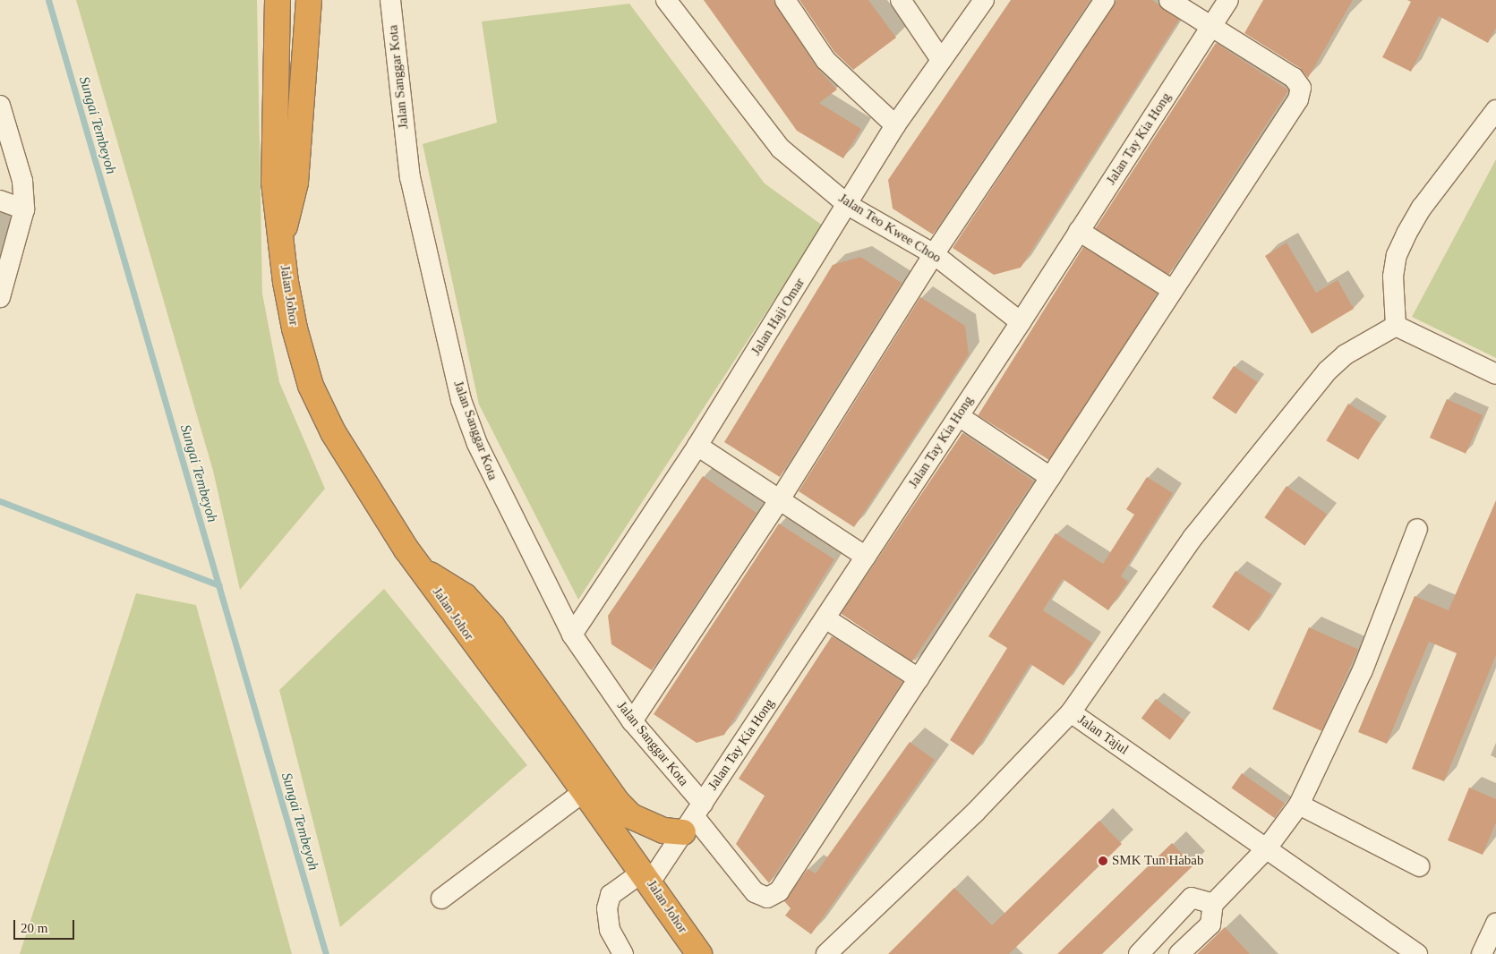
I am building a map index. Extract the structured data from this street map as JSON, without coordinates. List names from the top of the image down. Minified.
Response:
{"streets":{"highway":["Jalan Johor"],"street":["Jalan Sanggar Kota","Jalan Tay Kia Hong","Jalan Teo Kwee Choo","Jalan Haji Omar","Jalan Tajul"]},"crossings":[["Jalan Sanggar Kota","Jalan Tay Kia Hong"],["Jalan Sanggar Kota","Jalan Haji Omar"],["Jalan Tay Kia Hong","Jalan Teo Kwee Choo"],["Jalan Tay Kia Hong","Jalan Johor"],["Jalan Teo Kwee Choo","Jalan Haji Omar"]],"water":["Sungai Tembeyoh"],"places":["SMK Tun Habab"],"scale_bar":"20 m"}
